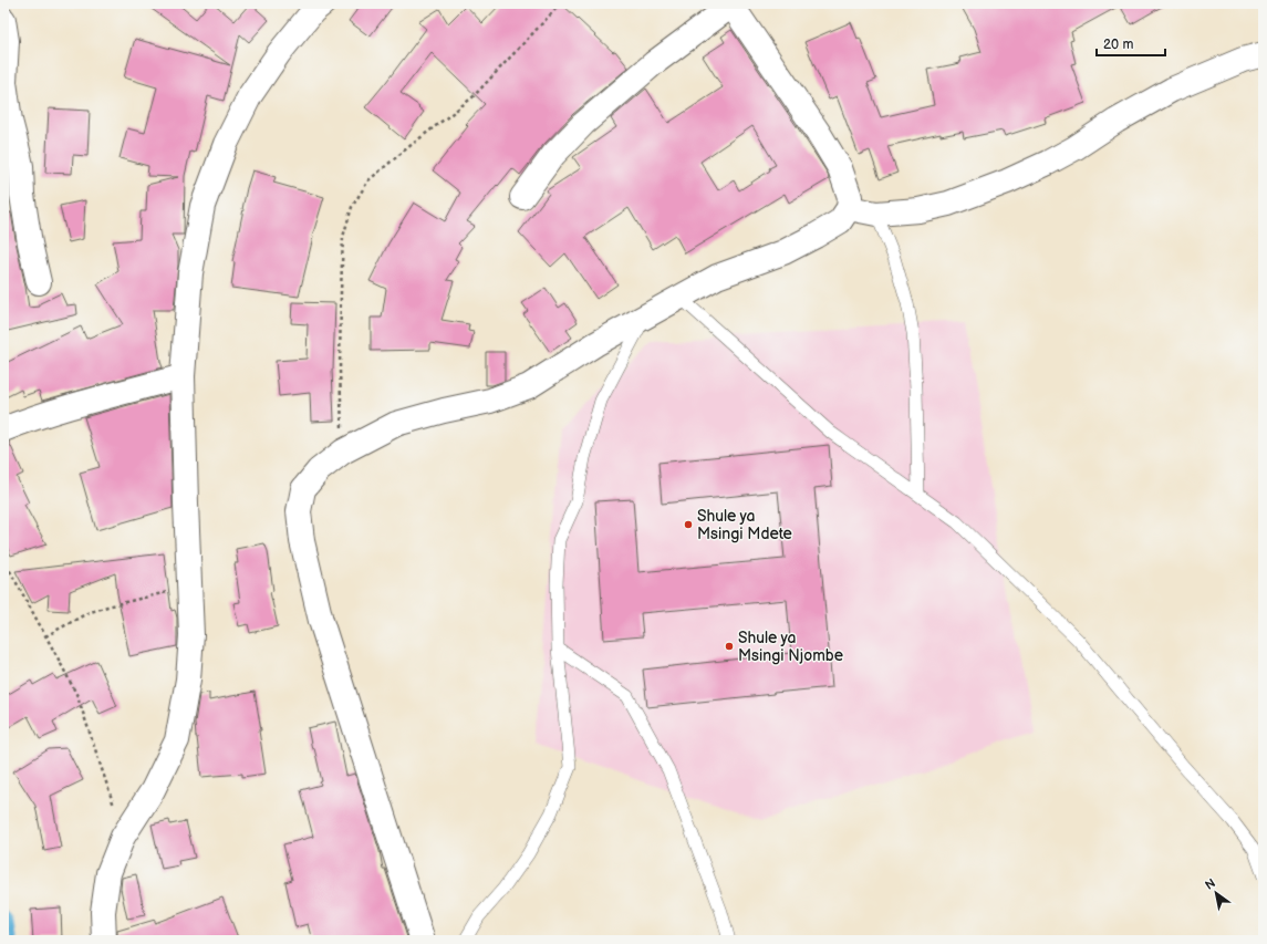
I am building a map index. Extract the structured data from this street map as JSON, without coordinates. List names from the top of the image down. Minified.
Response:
{"places":["Shule ya Msingi Mdete","Shule ya Msingi Njombe"],"scale_bar":"20 m","north":"top left"}
